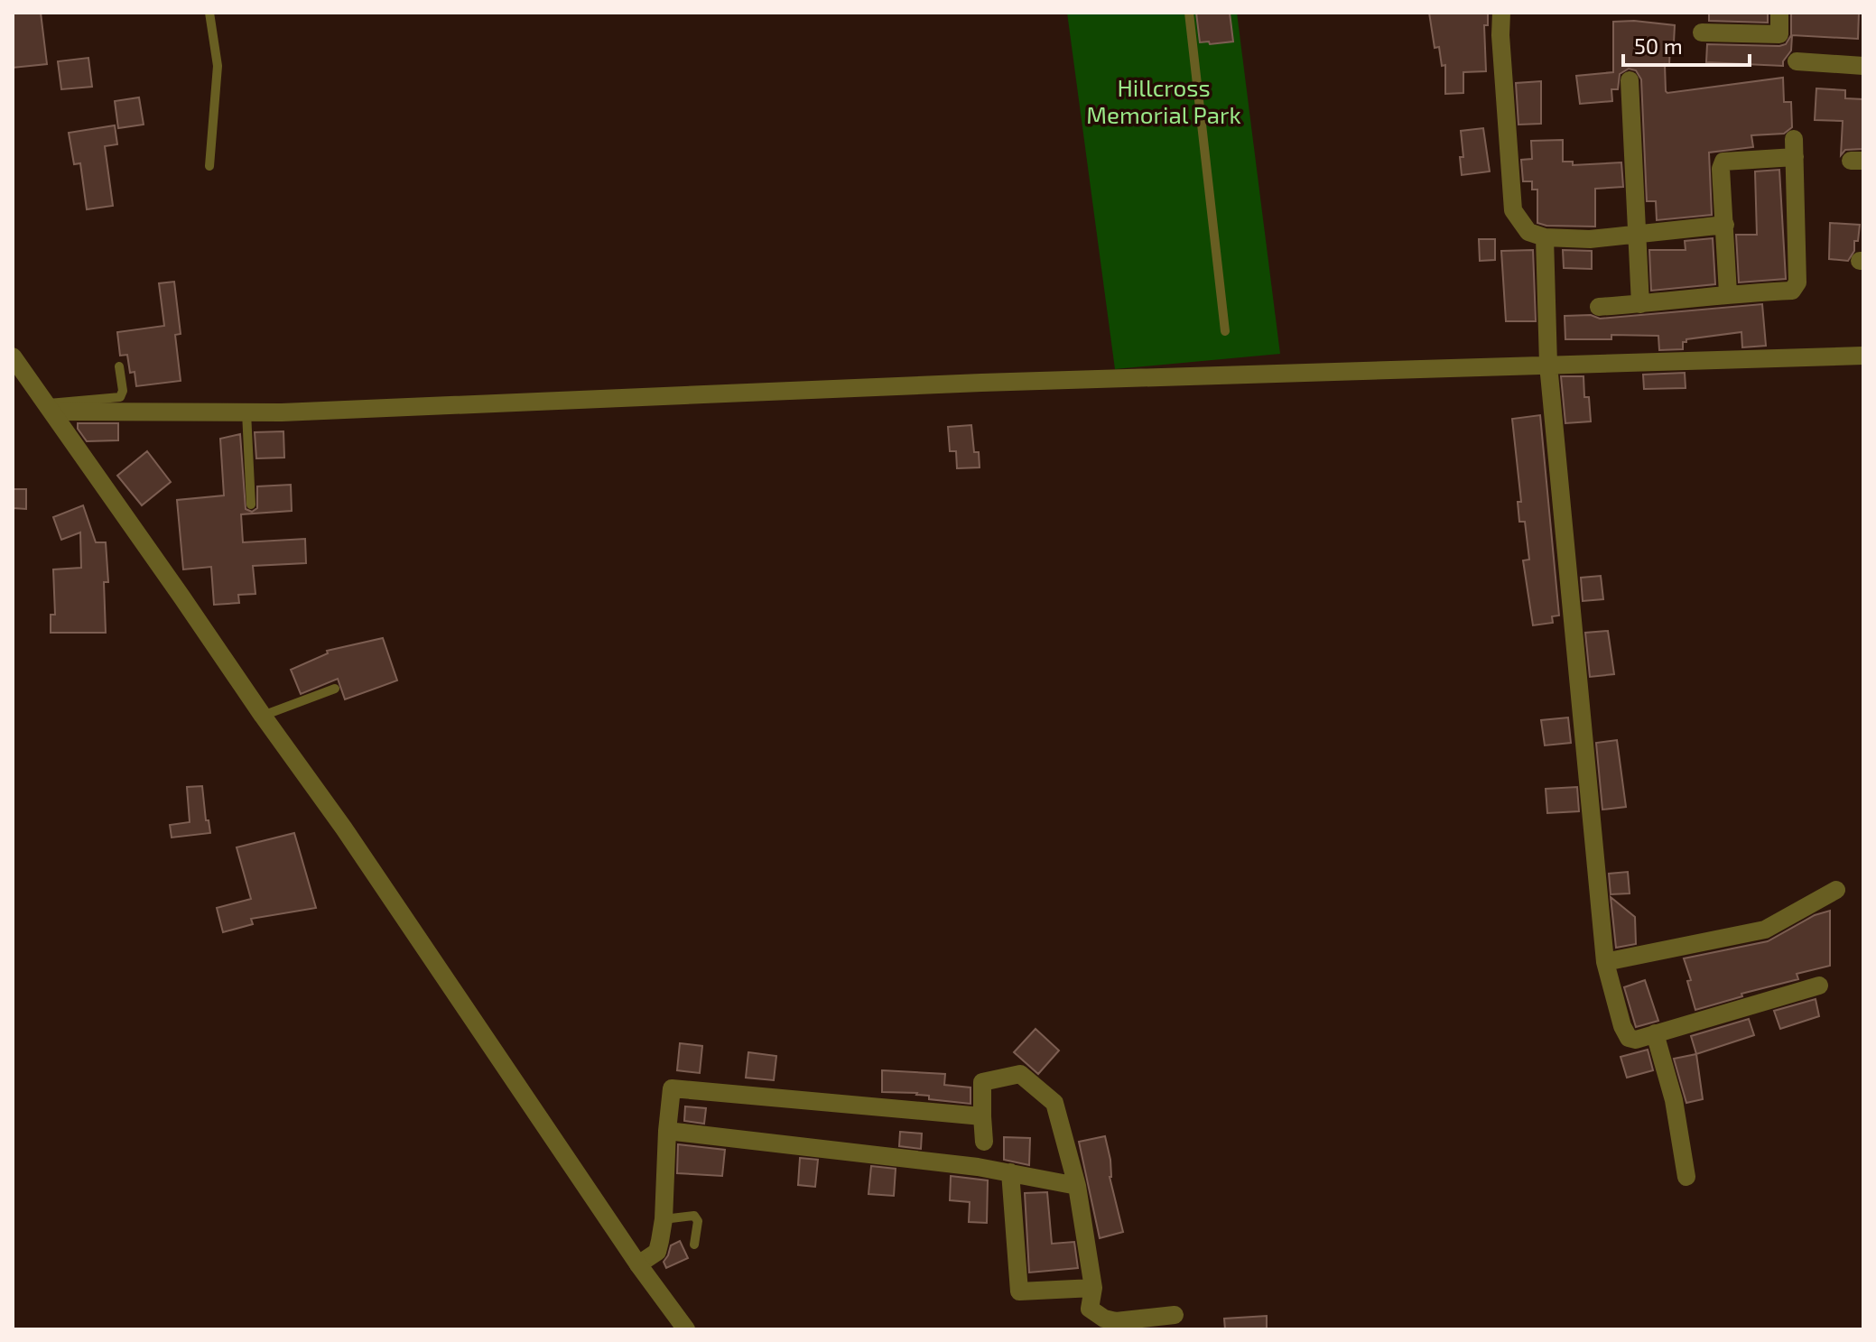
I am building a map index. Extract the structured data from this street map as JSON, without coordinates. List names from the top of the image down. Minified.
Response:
{"parks":["Hillcross Memorial Park"],"scale_bar":"50 m"}
